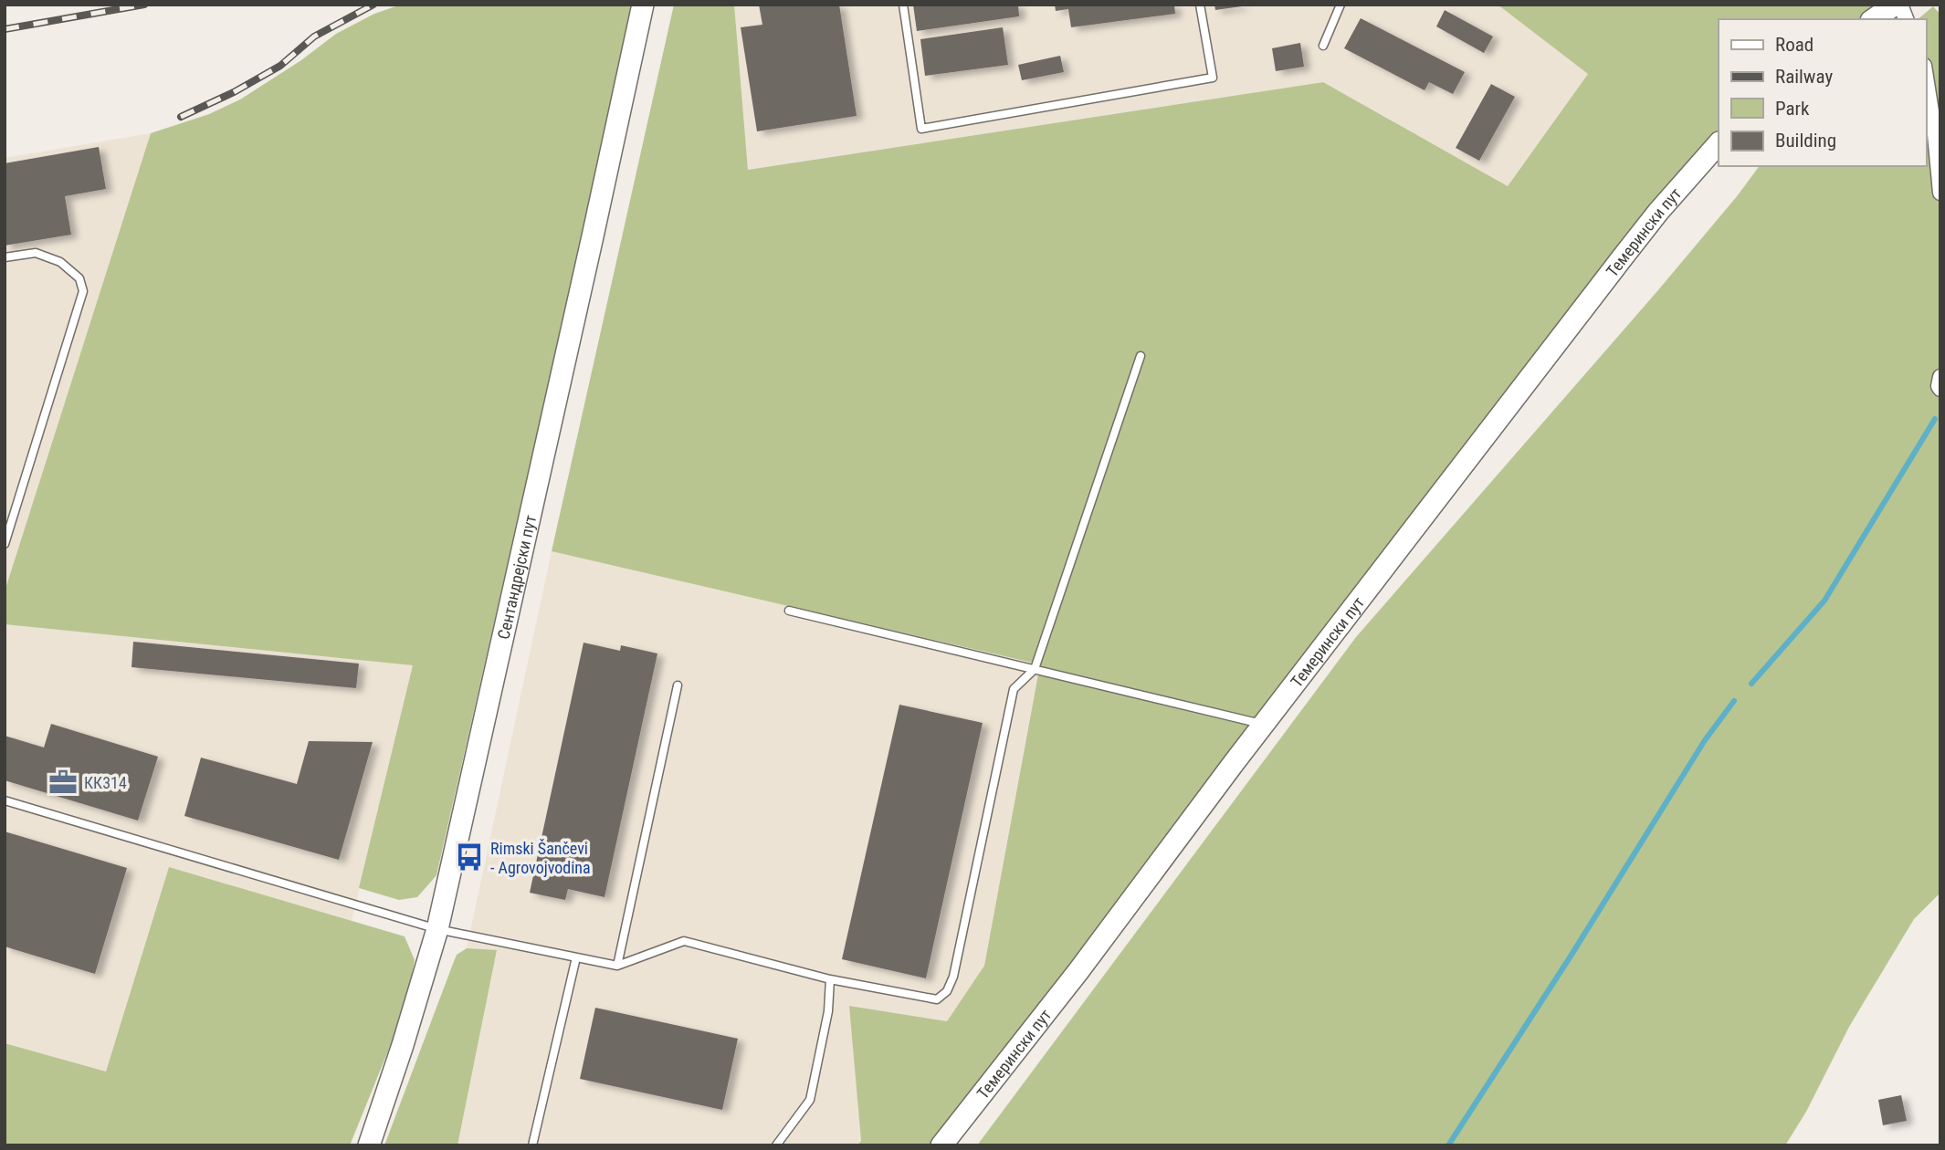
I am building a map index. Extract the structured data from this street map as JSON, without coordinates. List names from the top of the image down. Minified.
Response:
{"streets":{"main road":["Темерински пут","Сентандрејски пут"]},"places":{"office":["КК314"],"bus stop":["Rimski Šančevi - Agrovojvodina"]},"legend":["Road","Railway","Park","Building"]}
